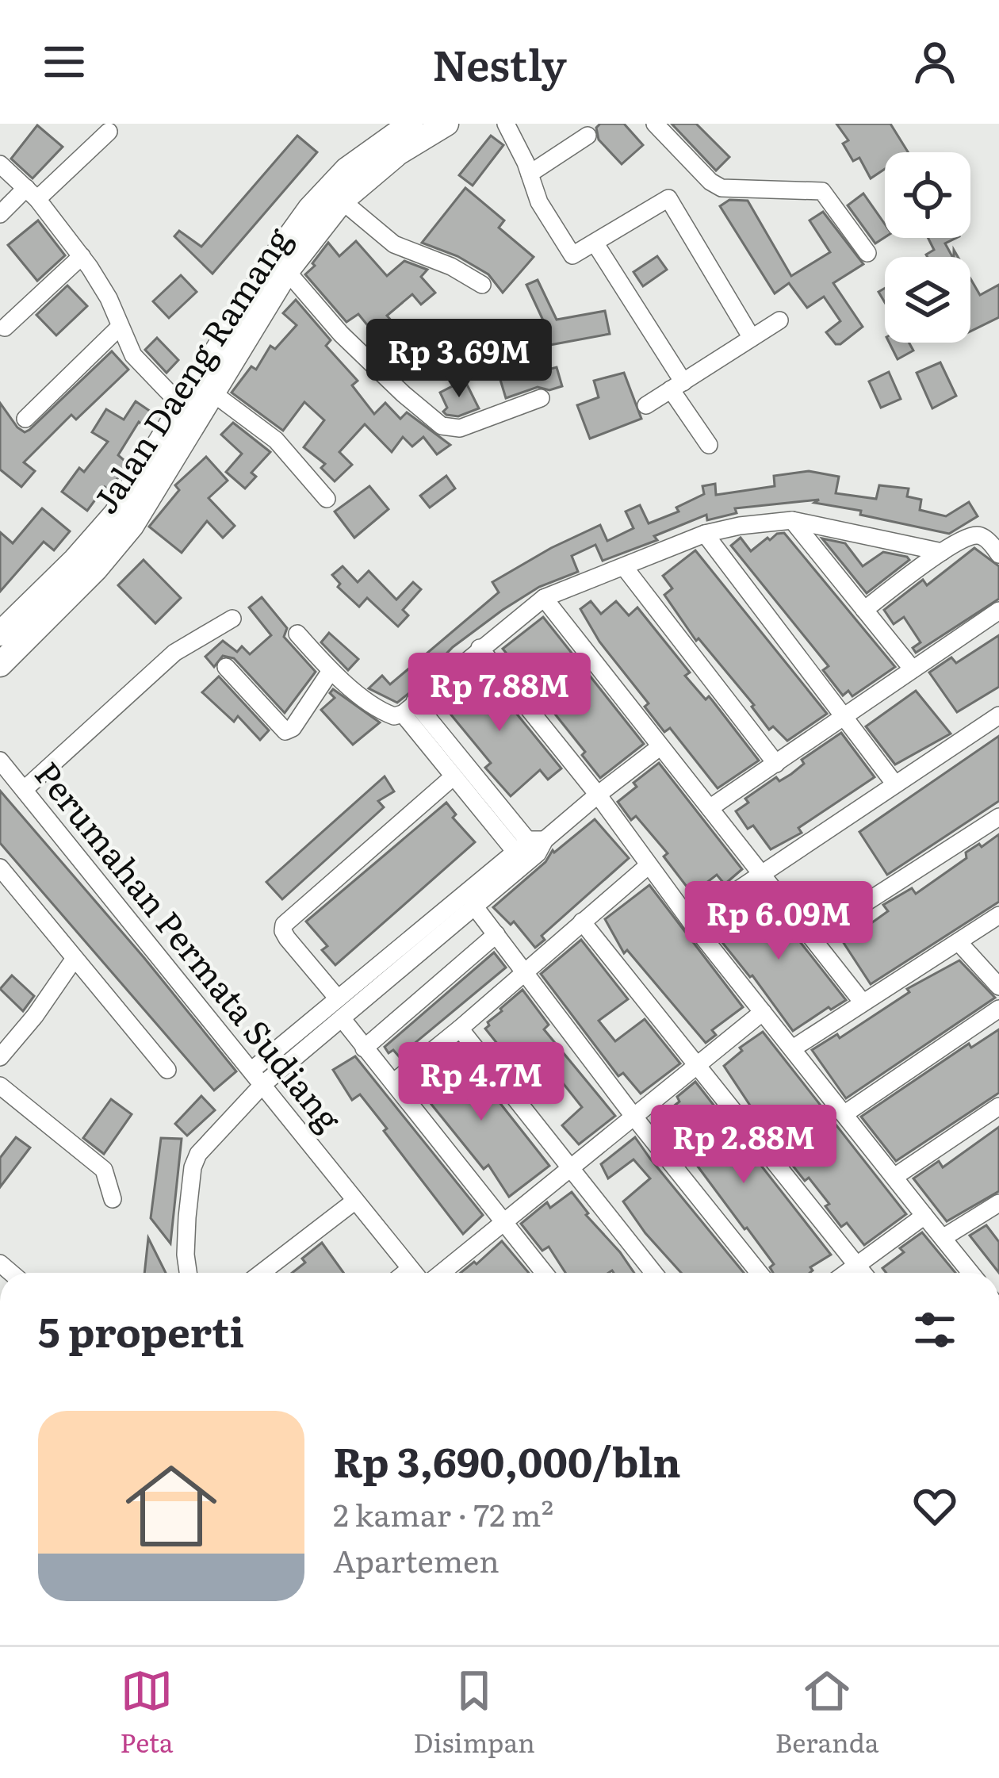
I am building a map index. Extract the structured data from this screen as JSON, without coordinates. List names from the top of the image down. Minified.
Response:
{"streets":{"main road":["Jalan Daeng Ramang"],"street":["Perumahan Permata Sudiang"]},"page":{"header":"Nestly","price":["Rp 3.69M","Rp 7.88M","Rp 6.09M","Rp 4.7M","Rp 2.88M"],"heading":"5 properti","list":[{"name":"Rp 3,690,000/bln","note":"2 kamar · 72 m² · Apartemen"}],"tabs":["Peta","Disimpan","Beranda"]}}
